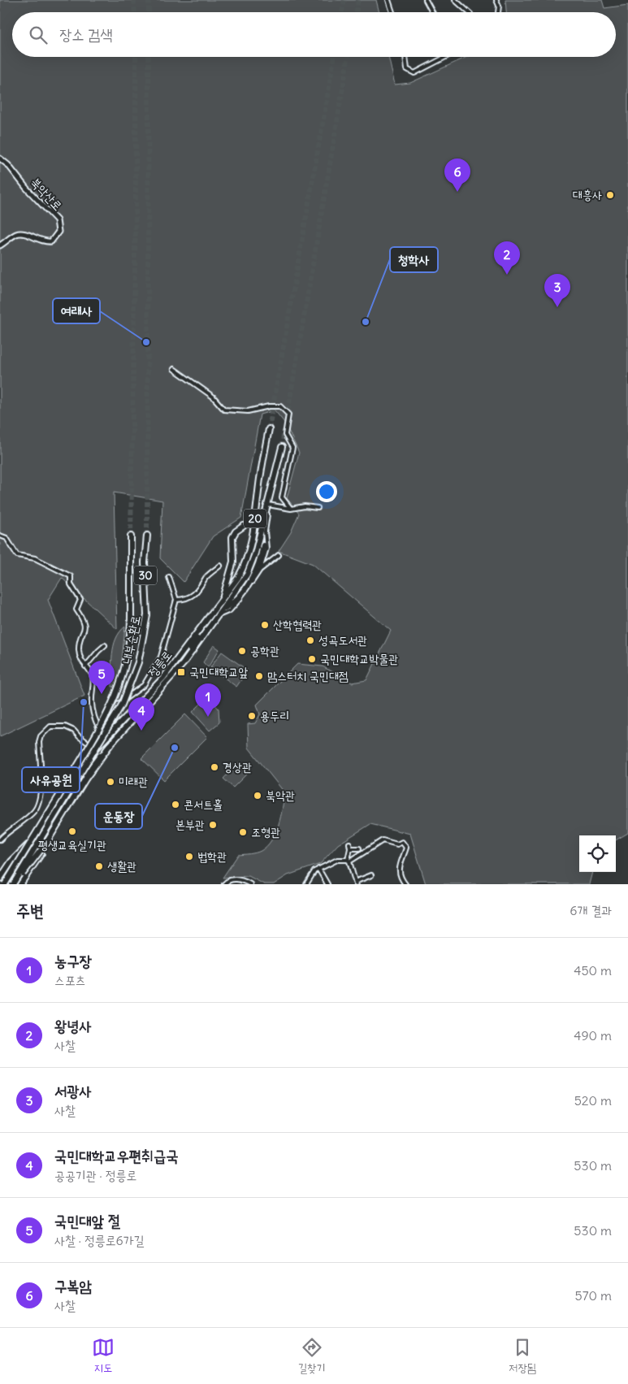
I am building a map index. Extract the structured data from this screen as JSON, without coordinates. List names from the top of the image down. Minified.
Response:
{"streets":{"main road":["20","30","내부순환로","정릉로"],"street":["북악산로"]},"places":{"other":["대흥사","청학사","여래사","산학협력관","성곡도서관","공학관","국민대학교박물관","맘스터치 국민대점","사유공원","용두리","운동장","경상관","미래관","북악관","콘서트홀","본부관","평생교육실기관","조형관","법학관","생활관"],"transit":["국민대학교앞"]},"page":{"search":"장소 검색","pins":["6","2","3","5","1","4"],"heading":["주변","6개 결과"],"list":[{"mark":"1","name":"농구장","note":"스포츠","value":"450 m"},{"mark":"2","name":"왕녕사","note":"사찰","value":"490 m"},{"mark":"3","name":"서광사","note":"사찰","value":"520 m"},{"mark":"4","name":"국민대학교우편취급국","note":"공공기관 · 정릉로","value":"530 m"},{"mark":"5","name":"국민대앞 절","note":"사찰 · 정릉로6가길","value":"530 m"},{"mark":"6","name":"구복암","note":"사찰","value":"570 m"}],"nav":["지도","길찾기","저장됨"]}}
